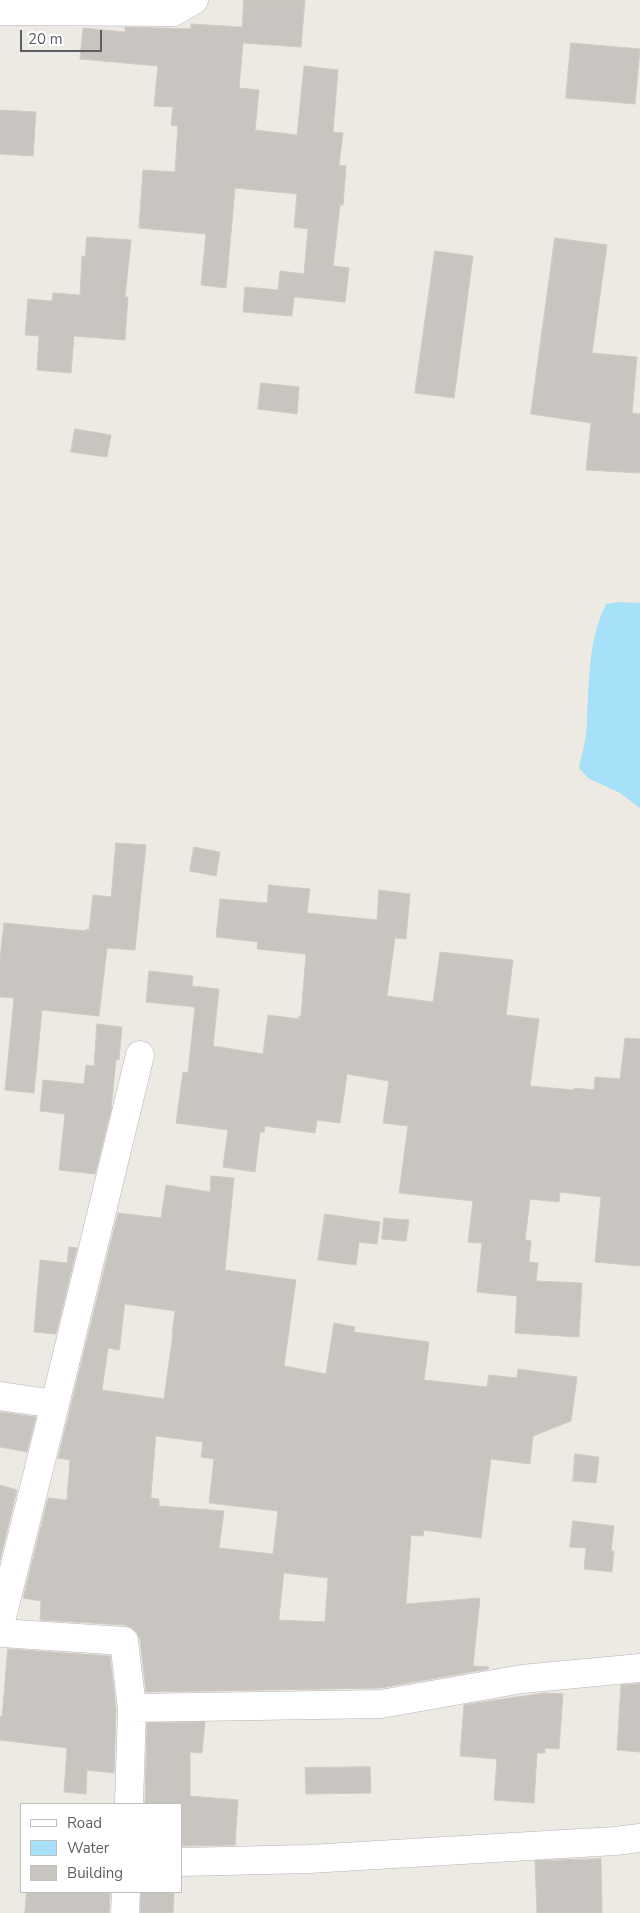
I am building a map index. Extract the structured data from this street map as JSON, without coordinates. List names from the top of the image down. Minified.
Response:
{"legend":["Road","Water","Building"],"scale_bar":"20 m"}
